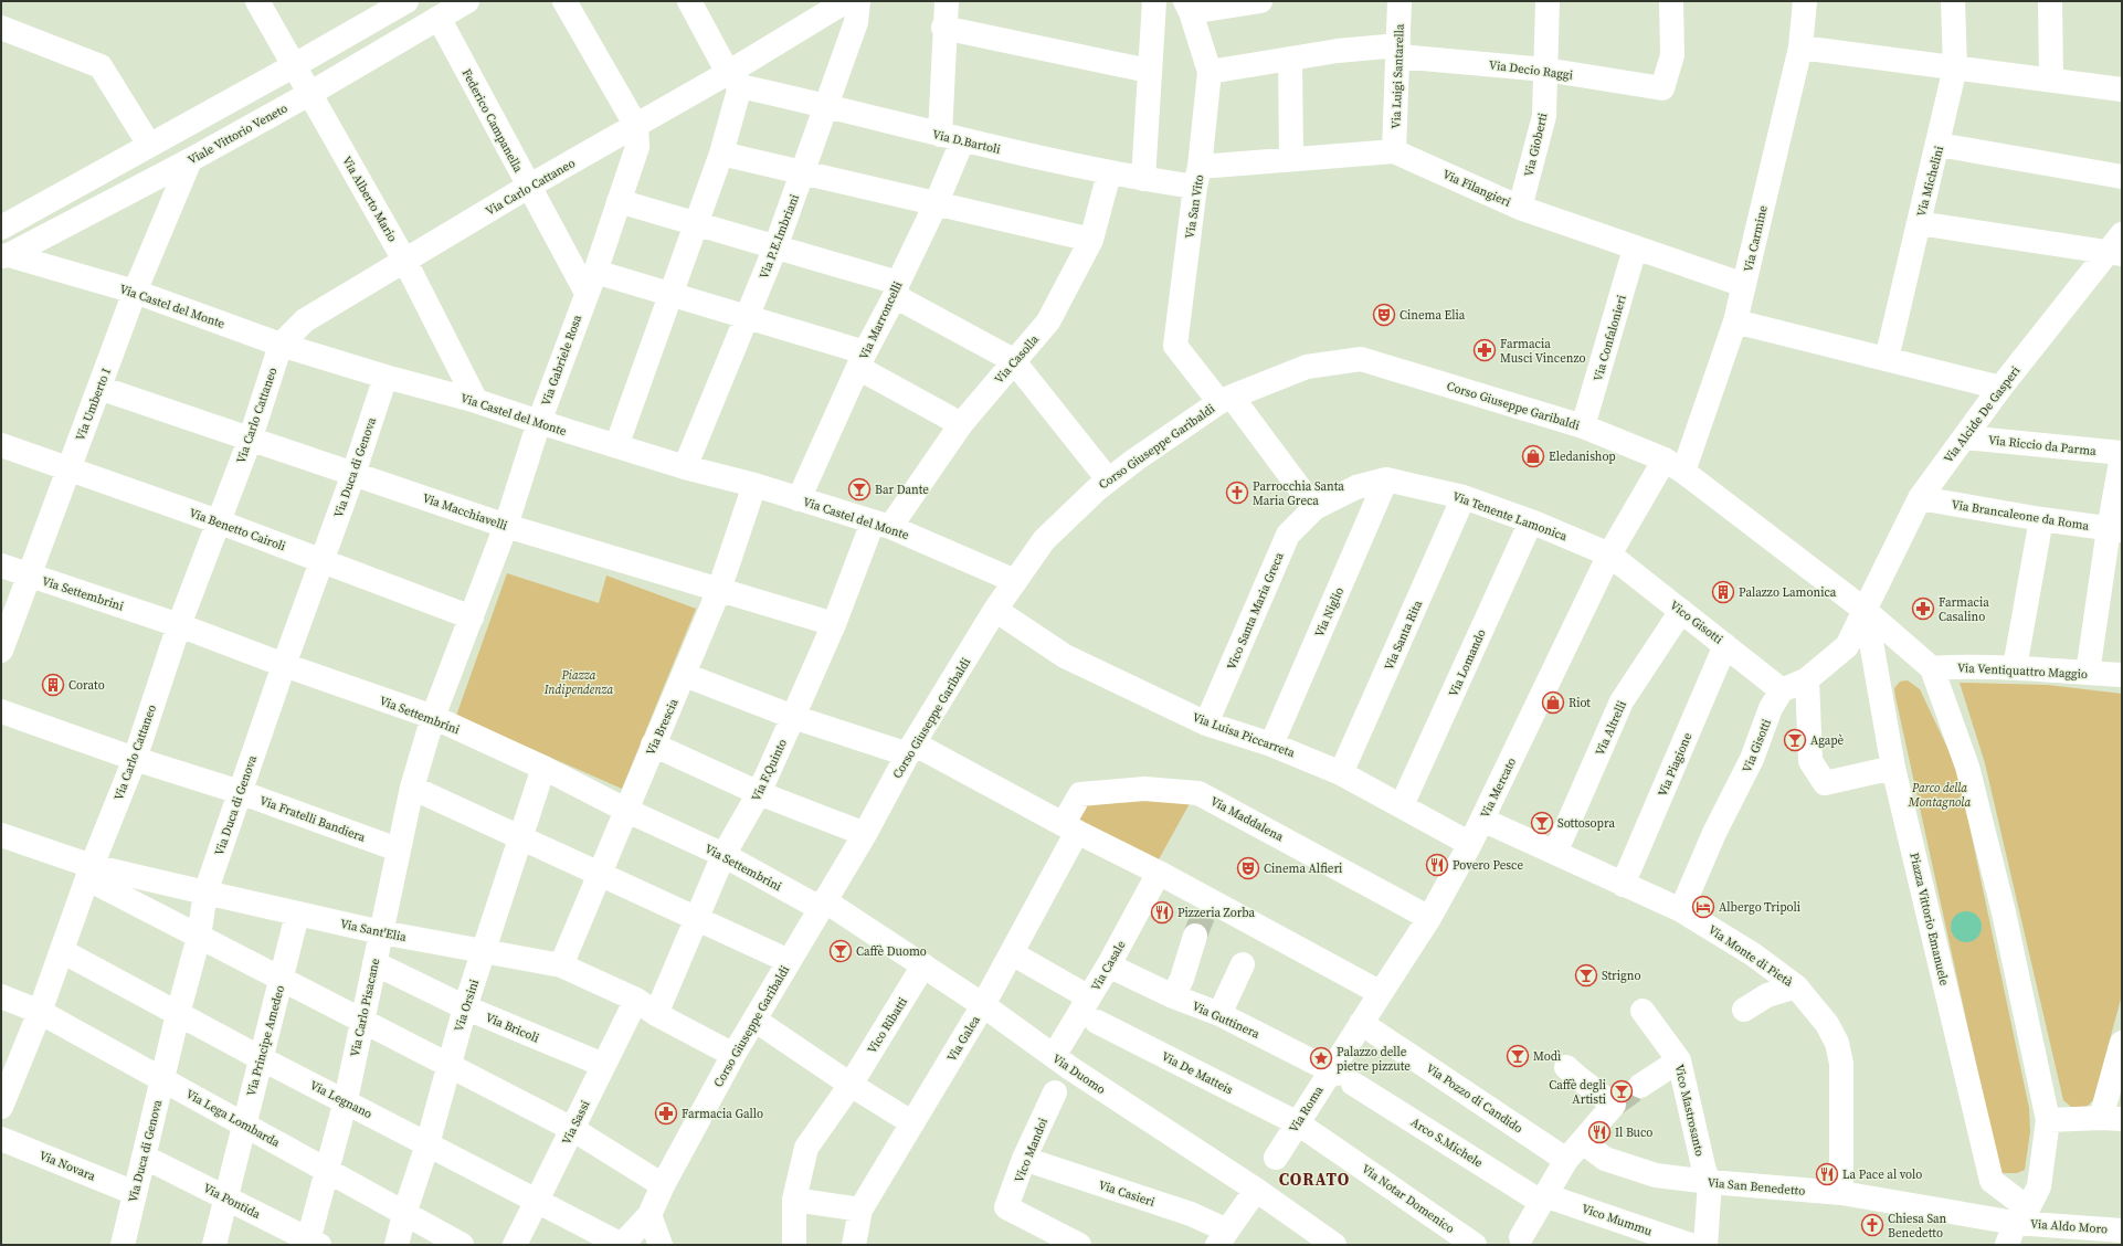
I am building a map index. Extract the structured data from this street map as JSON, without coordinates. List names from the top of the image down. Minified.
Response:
{"streets":{"street":["Via Decio Raggi","Via Luigi Santarella","Federico Campanella","Viale Vittorio Veneto","Via D.Bartoli","Via Gioberti","Via Michelini","Via Carlo Cattaneo","Via Filangieri","Via Alberto Mario","Via San Vito","Via P.E.Imbriani","Via Carmine","Via Castel del Monte","Via Marroncelli","Via Confalonieri","Via Casolla","Via Gabriele Rosa","Via Umberto I","Corso Giuseppe Garibaldi","Via Alcide De Gasperi","Via Riccio da Parma","Via Duca di Genova","Via Macchiavelli","Via Brancaleone da Roma","Via Tenente Lamonica","Via Benetto Cairoli","Via Settembrini","Vico Santa Maria Greca","Via Niglio","Vico Gisotti","Via Santa Rita","Via Lomando","Via Ventiquattro Maggio","Via Brescia","Via Altrelli","Via Luisa Piccarreta","Via Gisotti","Via Piagione","Via F.Quinto","Via Mercato","Via Fratelli Bandiera","Via Maddalena","Piazza Vittorio Emanuele","Via Sant'Elia","Via Monte di Pietà","Via Casale","Via Orsini","Via Carlo Pisacane","Via Guttinera","Vico Ribatti","Via Bricoli","Via Galea","Via Principe Amedeo","Via De Matteis","Via Duomo","Via Pozzo di Candido","Via Legnano","Via Roma","Vico Mastrosanto","Via Lega Lombarda","Via Sassi","Arco S.Michele","Vico Mandoi","Via Novara","Via San Benedetto","Via Casieri","Via Notar Domenico","Via Pontida","Vico Mummu","Via Aldo Moro"]},"crossings":[["Via Decio Raggi","Via Luigi Santarella"],["Via Decio Raggi","Via Gioberti"],["Via Decio Raggi","Via San Vito"],["Via Luigi Santarella","Via Filangieri"],["Federico Campanella","Viale Vittorio Veneto"],["Federico Campanella","Via Carlo Cattaneo"],["Federico Campanella","Via Gabriele Rosa"],["Viale Vittorio Veneto","Via Alberto Mario"],["Viale Vittorio Veneto","Via Castel del Monte"],["Viale Vittorio Veneto","Via Umberto I"],["Via D.Bartoli","Via Carlo Cattaneo"],["Via D.Bartoli","Via Filangieri"],["Via D.Bartoli","Via San Vito"],["Via D.Bartoli","Via P.E.Imbriani"],["Via D.Bartoli","Via Marroncelli"],["Via D.Bartoli","Via Casolla"],["Via Gioberti","Via Filangieri"],["Via Carlo Cattaneo","Via Alberto Mario"],["Via Carlo Cattaneo","Via Castel del Monte"],["Via Carlo Cattaneo","Via Gabriele Rosa"],["Via Carlo Cattaneo","Via Macchiavelli"],["Via Carlo Cattaneo","Via Benetto Cairoli"],["Via Carlo Cattaneo","Via Settembrini"],["Via Carlo Cattaneo","Via Fratelli Bandiera"],["Via Carlo Cattaneo","Via Sant'Elia"],["Via Carlo Cattaneo","Via Legnano"],["Via Carlo Cattaneo","Via Lega Lombarda"],["Via Filangieri","Via San Vito"],["Via Filangieri","Via Carmine"],["Via Filangieri","Via Confalonieri"],["Via Alberto Mario","Via Castel del Monte"],["Via San Vito","Corso Giuseppe Garibaldi"],["Via P.E.Imbriani","Via Castel del Monte"],["Via Carmine","Corso Giuseppe Garibaldi"],["Via Carmine","Via Mercato"],["Via Castel del Monte","Via Marroncelli"],["Via Castel del Monte","Via Casolla"],["Via Castel del Monte","Via Gabriele Rosa"],["Via Castel del Monte","Via Umberto I"],["Via Castel del Monte","Corso Giuseppe Garibaldi"],["Via Castel del Monte","Via Duca di Genova"],["Via Castel del Monte","Via Brescia"],["Via Castel del Monte","Via F.Quinto"],["Via Confalonieri","Corso Giuseppe Garibaldi"],["Via Casolla","Via F.Quinto"],["Via Gabriele Rosa","Via Macchiavelli"],["Via Gabriele Rosa","Via Benetto Cairoli"],["Via Gabriele Rosa","Via Settembrini"],["Via Gabriele Rosa","Via Carlo Pisacane"],["Via Umberto I","Via Macchiavelli"],["Via Umberto I","Via Benetto Cairoli"],["Via Umberto I","Via Settembrini"],["Corso Giuseppe Garibaldi","Via Alcide De Gasperi"],["Corso Giuseppe Garibaldi","Via Settembrini"],["Corso Giuseppe Garibaldi","Via Luisa Piccarreta"],["Corso Giuseppe Garibaldi","Via Mercato"],["Corso Giuseppe Garibaldi","Piazza Vittorio Emanuele"],["Corso Giuseppe Garibaldi","Via Sant'Elia"],["Corso Giuseppe Garibaldi","Via Duomo"],["Corso Giuseppe Garibaldi","Via Legnano"],["Via Alcide De Gasperi","Via Riccio da Parma"],["Via Alcide De Gasperi","Via Brancaleone da Roma"],["Via Alcide De Gasperi","Piazza Vittorio Emanuele"],["Via Duca di Genova","Via Macchiavelli"],["Via Duca di Genova","Via Benetto Cairoli"],["Via Duca di Genova","Via Settembrini"],["Via Duca di Genova","Via Fratelli Bandiera"],["Via Duca di Genova","Via Sant'Elia"],["Via Duca di Genova","Via Legnano"],["Via Duca di Genova","Via Lega Lombarda"],["Via Duca di Genova","Via Novara"],["Via Duca di Genova","Via Pontida"],["Via Macchiavelli","Via Brescia"],["Via Macchiavelli","Via F.Quinto"],["Via Tenente Lamonica","Vico Santa Maria Greca"],["Via Tenente Lamonica","Via Niglio"],["Via Tenente Lamonica","Vico Gisotti"],["Via Tenente Lamonica","Via Santa Rita"],["Via Tenente Lamonica","Via Lomando"],["Via Tenente Lamonica","Via Mercato"],["Via Settembrini","Via Brescia"],["Via Settembrini","Via F.Quinto"],["Via Settembrini","Via Orsini"],["Via Settembrini","Via Carlo Pisacane"],["Via Settembrini","Via Duomo"],["Vico Santa Maria Greca","Via Luisa Piccarreta"],["Via Niglio","Via Luisa Piccarreta"],["Vico Gisotti","Via Altrelli"],["Vico Gisotti","Via Gisotti"],["Vico Gisotti","Via Piagione"],["Vico Gisotti","Via Mercato"],["Via Santa Rita","Via Luisa Piccarreta"],["Via Lomando","Via Luisa Piccarreta"],["Via Brescia","Via Sant'Elia"],["Via Altrelli","Via Monte di Pietà"],["Via Luisa Piccarreta","Via Mercato"],["Via Gisotti","Via Monte di Pietà"],["Via Piagione","Via Monte di Pietà"],["Via F.Quinto","Via Sant'Elia"],["Via Mercato","Via Maddalena"],["Via Mercato","Via Monte di Pietà"],["Via Mercato","Via Roma"],["Via Fratelli Bandiera","Via Carlo Pisacane"],["Via Maddalena","Via Galea"],["Piazza Vittorio Emanuele","Via San Benedetto"],["Piazza Vittorio Emanuele","Via Aldo Moro"],["Via Sant'Elia","Via Orsini"],["Via Sant'Elia","Via Carlo Pisacane"],["Via Sant'Elia","Via Principe Amedeo"],["Via Sant'Elia","Via Sassi"],["Via Monte di Pietà","Via San Benedetto"],["Via Casale","Via Duomo"],["Via Orsini","Via Bricoli"],["Via Orsini","Via Legnano"],["Via Orsini","Via Lega Lombarda"],["Via Carlo Pisacane","Via Bricoli"],["Via Carlo Pisacane","Via Legnano"],["Via Carlo Pisacane","Via Lega Lombarda"],["Via Carlo Pisacane","Via Pontida"],["Via Guttinera","Via Roma"],["Via Guttinera","Arco S.Michele"],["Vico Ribatti","Via Duomo"],["Via Bricoli","Via Sassi"],["Via Galea","Via Duomo"],["Via Principe Amedeo","Via Legnano"],["Via Principe Amedeo","Via Lega Lombarda"],["Via Principe Amedeo","Via Pontida"],["Via De Matteis","Via Roma"],["Via De Matteis","Via Notar Domenico"],["Via Pozzo di Candido","Via Roma"],["Via Legnano","Via Sassi"],["Via Roma","Arco S.Michele"],["Via Roma","Via Notar Domenico"],["Vico Mastrosanto","Via San Benedetto"],["Arco S.Michele","Vico Mummu"],["Vico Mandoi","Via Casieri"],["Via San Benedetto","Via Aldo Moro"]],"districts":["CORATO"],"parks":["Piazza Indipendenza","Parco della Montagnola"],"places":{"theatre":["Cinema Elia","Cinema Alfieri"],"pharmacy":["Farmacia Musci Vincenzo","Farmacia Casalino","Farmacia Gallo"],"shop":["Eledanishop","Riot"],"bar":["Bar Dante","Agapè","Sottosopra","Caffè Duomo","Strigno","Modì","Caffè degli Artisti"],"church":["Parrocchia Santa Maria Greca","Chiesa San Benedetto"],"building":["Palazzo Lamonica","Corato"],"restaurant":["Povero Pesce","Pizzeria Zorba","Il Buco","La Pace al volo"],"hotel":["Albergo Tripoli"],"place":["Palazzo delle pietre pizzute"]}}
